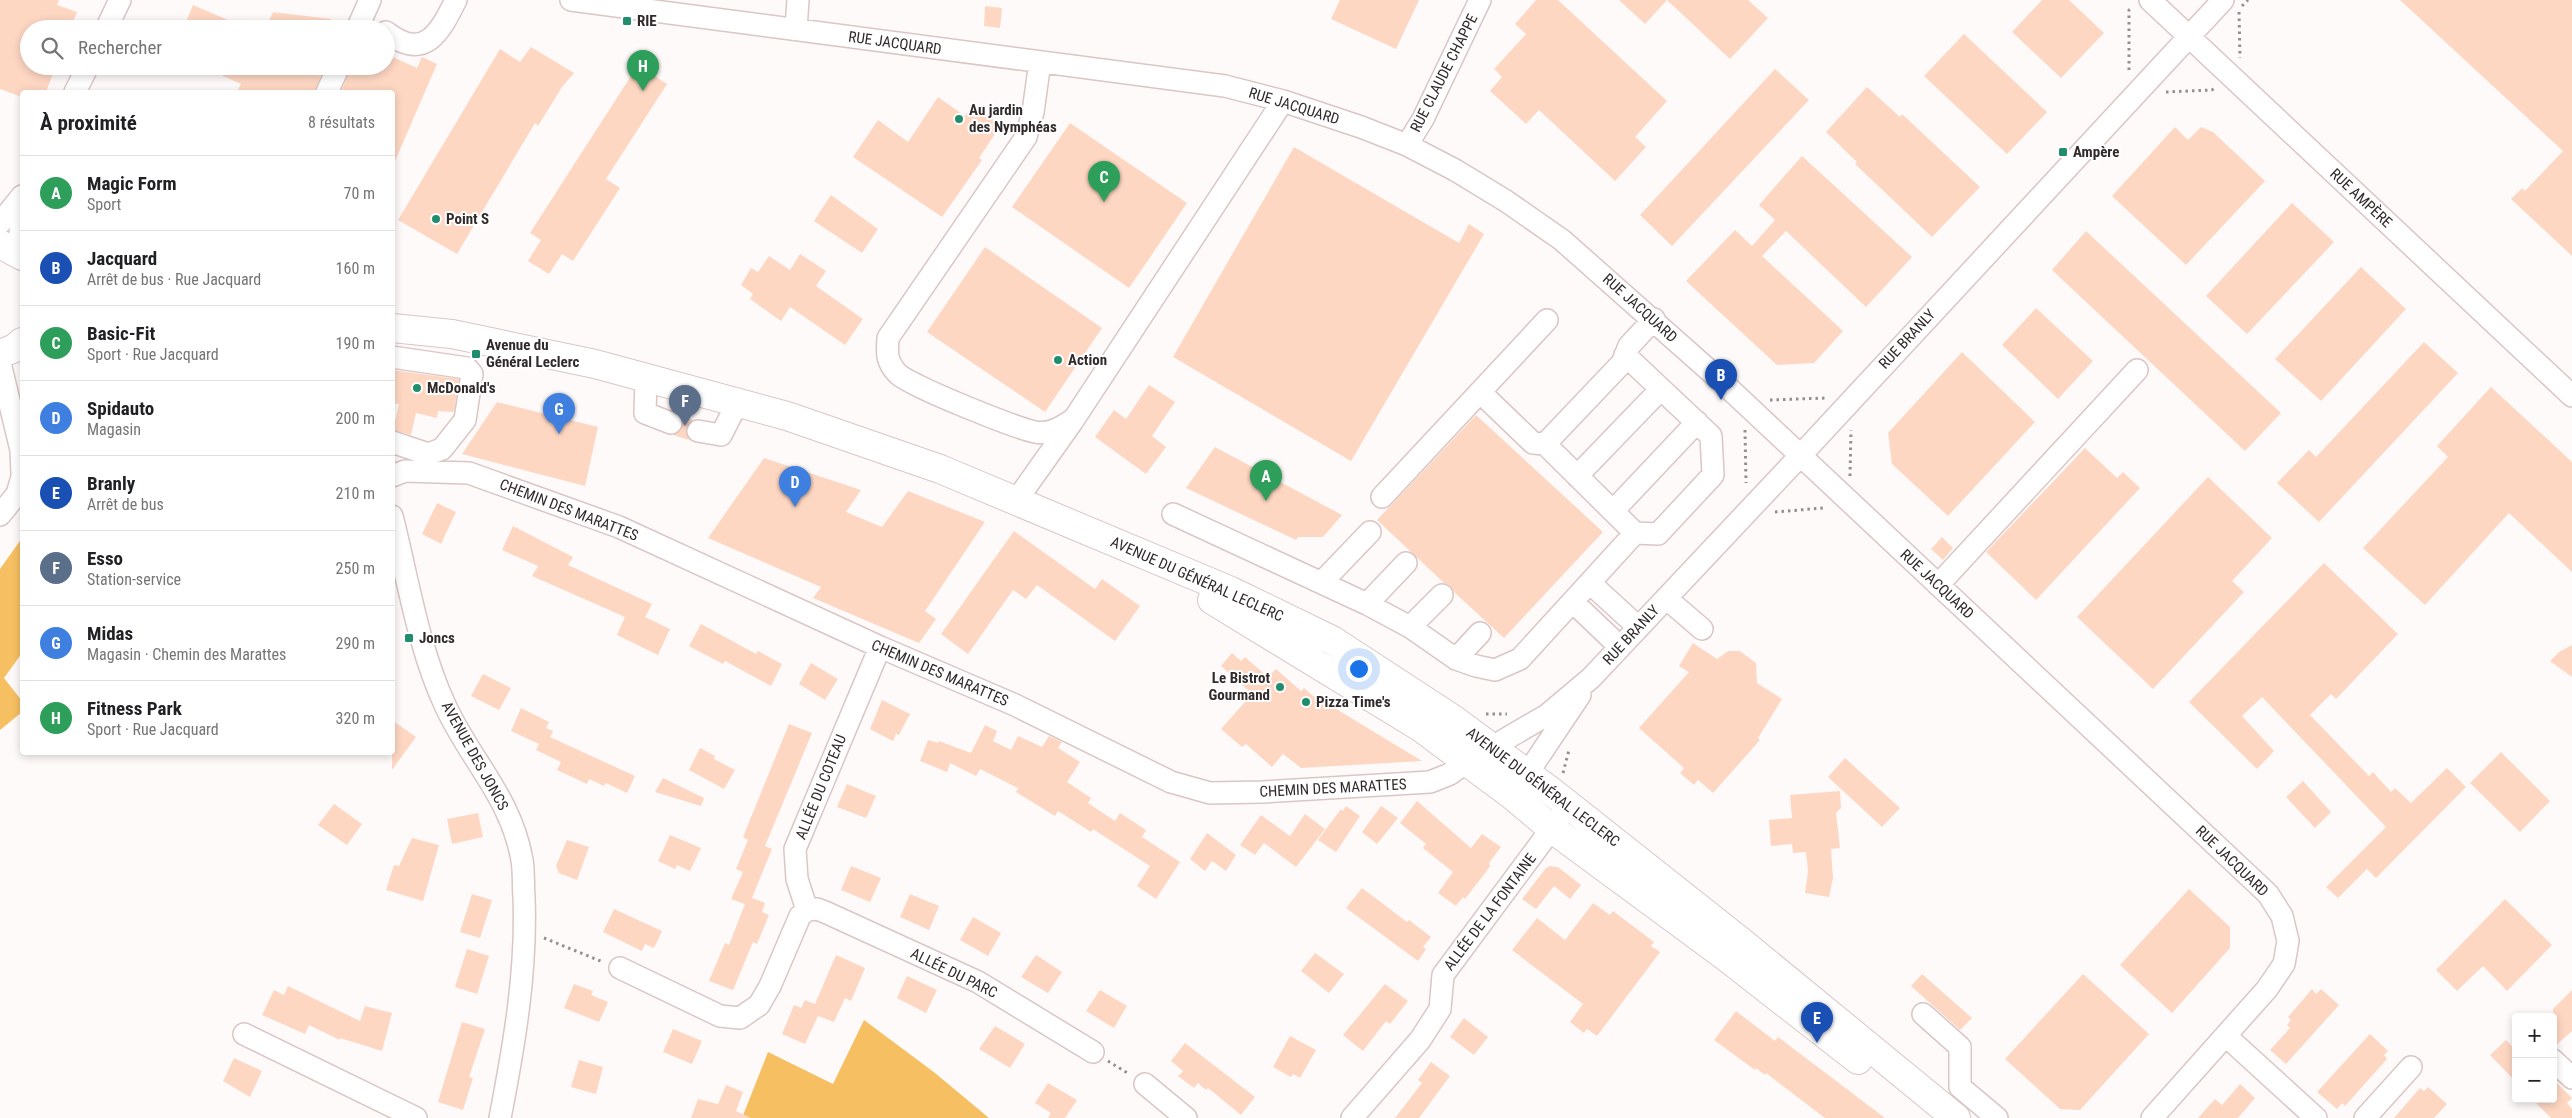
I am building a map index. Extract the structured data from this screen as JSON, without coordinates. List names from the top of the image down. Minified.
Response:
{"streets":{"main road":["AVENUE DU GÉNÉRAL LECLERC"],"street":["RUE JACQUARD","RUE CLAUDE CHAPPE","RUE AMPÈRE","RUE BRANLY","CHEMIN DES MARATTES","AVENUE DES JONCS","ALLÉE DU COTEAU","ALLÉE DE LA FONTAINE","ALLÉE DU PARC"]},"crossings":[["RUE JACQUARD","RUE CLAUDE CHAPPE"],["RUE JACQUARD","RUE BRANLY"],["RUE AMPÈRE","RUE BRANLY"],["RUE BRANLY","CHEMIN DES MARATTES"],["RUE BRANLY","AVENUE DU GÉNÉRAL LECLERC"],["CHEMIN DES MARATTES","AVENUE DU GÉNÉRAL LECLERC"],["CHEMIN DES MARATTES","ALLÉE DU COTEAU"],["AVENUE DU GÉNÉRAL LECLERC","ALLÉE DE LA FONTAINE"],["ALLÉE DU COTEAU","ALLÉE DU PARC"]],"places":{"transit":["RIE","Ampère","Avenue du Général Leclerc","Joncs"],"other":["Au jardin des Nymphéas","Point S","Action","McDonald's","Le Bistrot Gourmand","Pizza Time's"]},"page":{"search":"Rechercher","pins":["H","C","B","F","G","A","D","E"],"heading":["À proximité","8 résultats"],"list":[{"mark":"A","name":"Magic Form","note":"Sport","value":"70 m"},{"mark":"B","name":"Jacquard","note":"Arrêt de bus · Rue Jacquard","value":"160 m"},{"mark":"C","name":"Basic-Fit","note":"Sport · Rue Jacquard","value":"190 m"},{"mark":"D","name":"Spidauto","note":"Magasin","value":"200 m"},{"mark":"E","name":"Branly","note":"Arrêt de bus","value":"210 m"},{"mark":"F","name":"Esso","note":"Station-service","value":"250 m"},{"mark":"G","name":"Midas","note":"Magasin · Chemin des Marattes","value":"290 m"},{"mark":"H","name":"Fitness Park","note":"Sport · Rue Jacquard","value":"320 m"}],"map_buttons":["+","−"]}}
